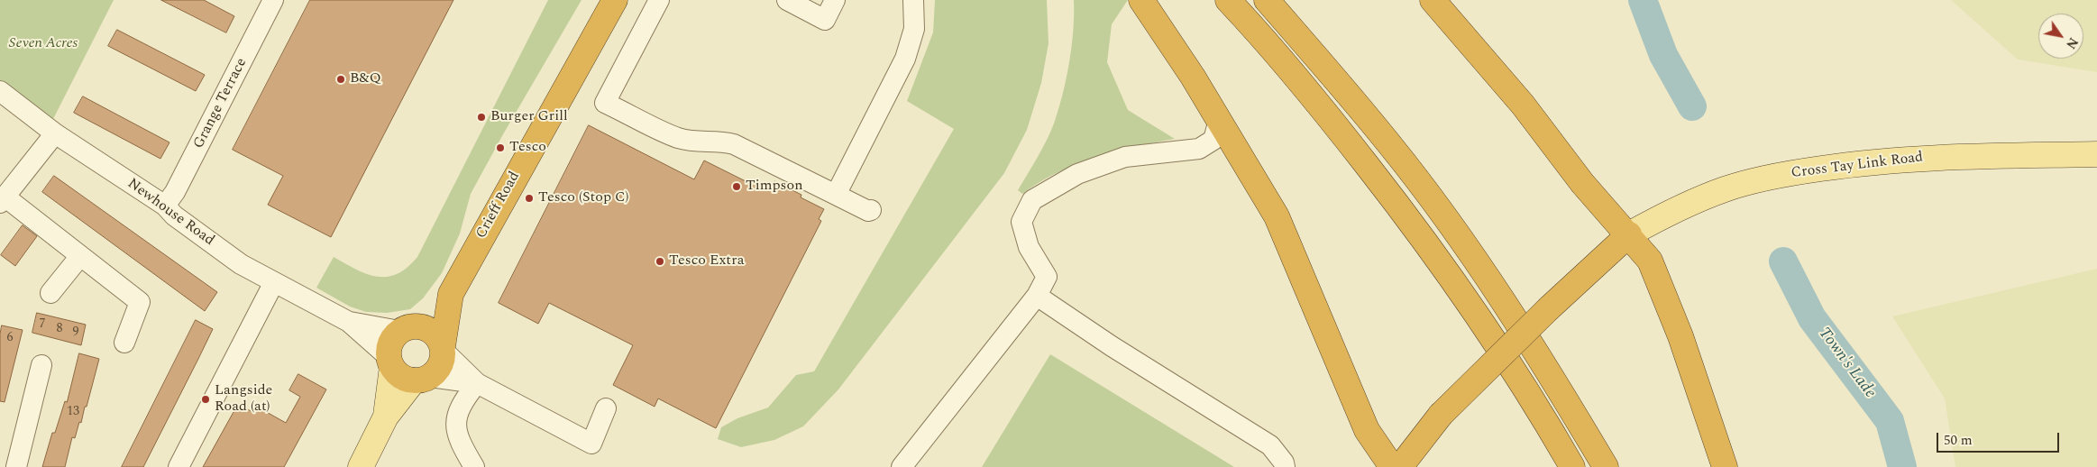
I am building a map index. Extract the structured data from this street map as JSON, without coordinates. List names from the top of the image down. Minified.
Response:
{"streets":{"highway":["Crieff Road"],"main road":["Cross Tay Link Road"],"street":["Grange Terrace","Newhouse Road"]},"crossings":[["Grange Terrace","Newhouse Road"],["Crieff Road","Newhouse Road"]],"water":["Town's Lade"],"parks":["Seven Acres"],"places":["B&Q","Burger Grill","Tesco","Timpson","Tesco (Stop C)","Tesco Extra","Langside Road (at)"],"house_numbers":["7","8","9","6","13"],"scale_bar":"50 m","north":"bottom right"}
